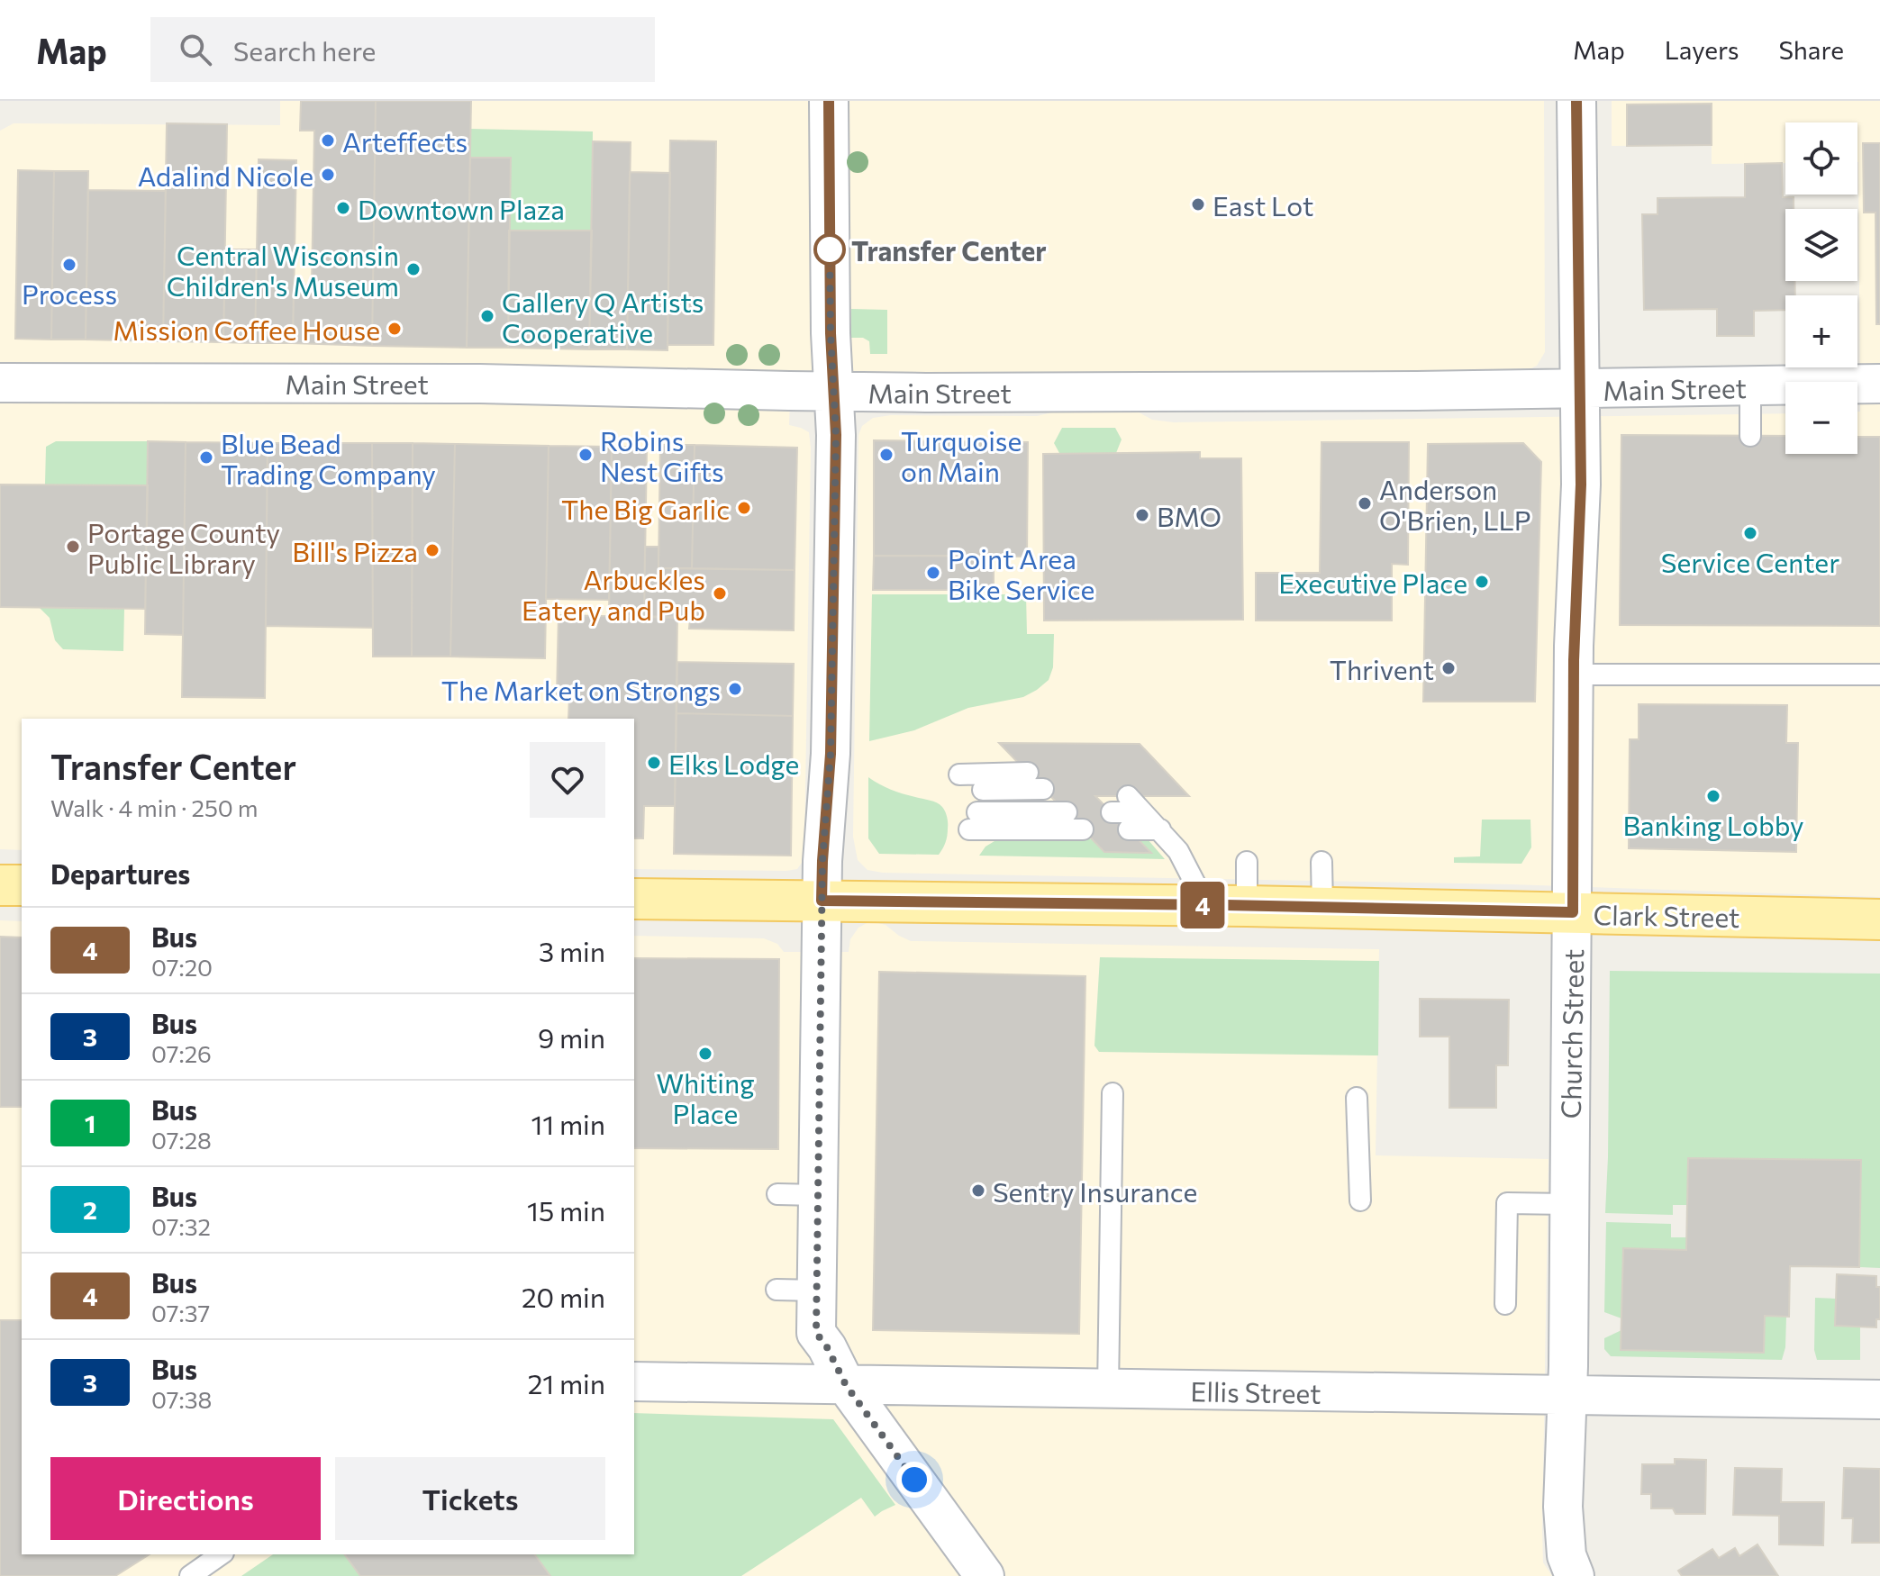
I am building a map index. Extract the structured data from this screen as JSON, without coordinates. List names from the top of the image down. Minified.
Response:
{"streets":{"main road":["Clark Street"],"street":["Main Street","Church Street","Ellis Street"]},"crossings":[["Main Street","Church Street"],["Clark Street","Church Street"],["Church Street","Ellis Street"]],"places":["Arteffects","Adalind Nicole","East Lot","Downtown Plaza","Transfer Center","Process","Central Wisconsin Children's Museum","Gallery Q Artists Cooperative","Mission Coffee House","Robins Nest Gifts","Turquoise on Main","Blue Bead Trading Company","Anderson O'Brien, LLP","The Big Garlic","BMO","Service Center","Portage County Public Library","Bill's Pizza","Point Area Bike Service","Executive Place","Arbuckles Eatery and Pub","Thrivent","The Market on Strongs","Elks Lodge","Banking Lobby","Whiting Place","Sentry Insurance"],"lines":["bus line 4"],"page":{"header":"Map","search":"Search here","nav":["Map","Layers","Share"],"on_map":"4","map_buttons":["+","−"],"heading":[["Transfer Center","Walk · 4 min · 250 m"],"Departures"],"list":[{"mark":"4","name":"Bus","note":"07:20","value":"3 min"},{"mark":"3","name":"Bus","note":"07:26","value":"9 min"},{"mark":"1","name":"Bus","note":"07:28","value":"11 min"},{"mark":"2","name":"Bus","note":"07:32","value":"15 min"},{"mark":"4","name":"Bus","note":"07:37","value":"20 min"},{"mark":"3","name":"Bus","note":"07:38","value":"21 min"}],"buttons":["Directions","Tickets"]}}
